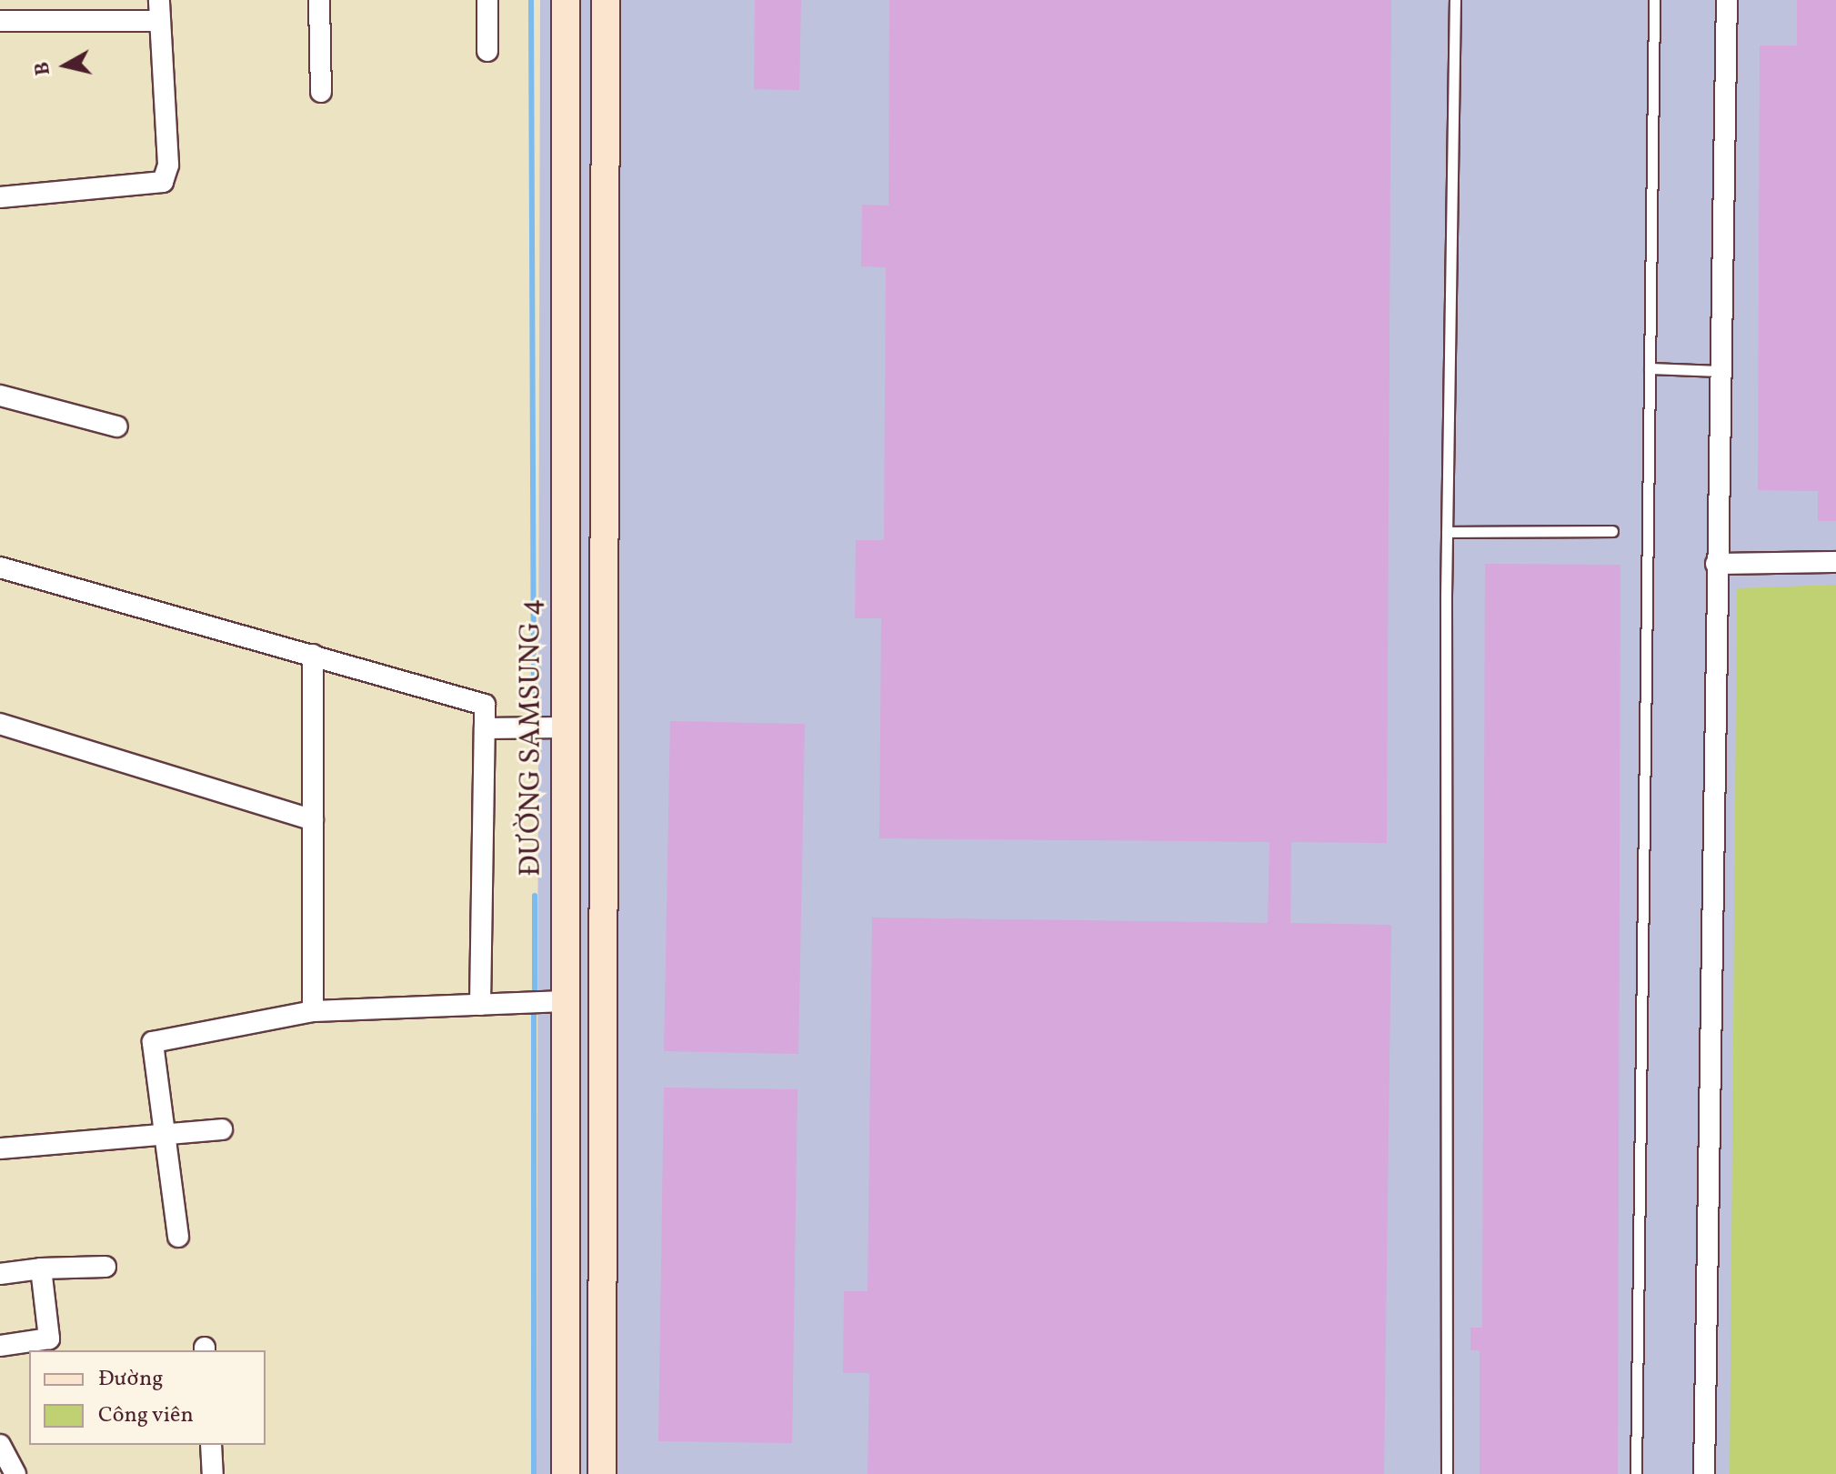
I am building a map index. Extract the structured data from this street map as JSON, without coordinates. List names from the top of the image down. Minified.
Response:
{"streets":{"main road":["ĐƯỜNG SAMSUNG 4"]},"legend":["Đường","Công viên"],"north":"left"}
